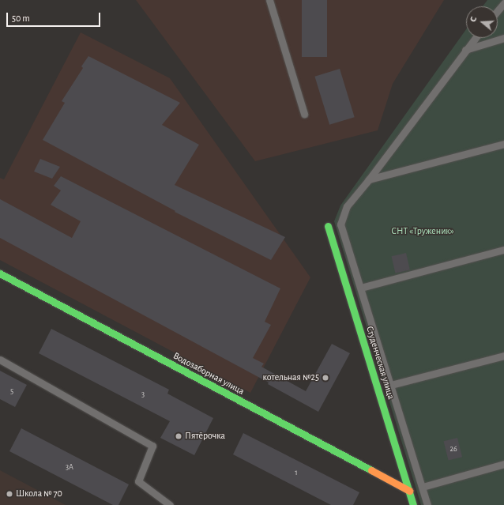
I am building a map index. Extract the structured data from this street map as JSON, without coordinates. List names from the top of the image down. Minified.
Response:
{"streets":{"street":["Студенческая улица","Водозаборная улица"]},"crossings":[["Студенческая улица","Водозаборная улица"]],"parks":["СНТ «Труженик»"],"places":["котельная №25","Пятёрочка","Школа № 70"],"house_numbers":["5","3","26","3А","1"],"scale_bar":"50 m","north":"left"}
